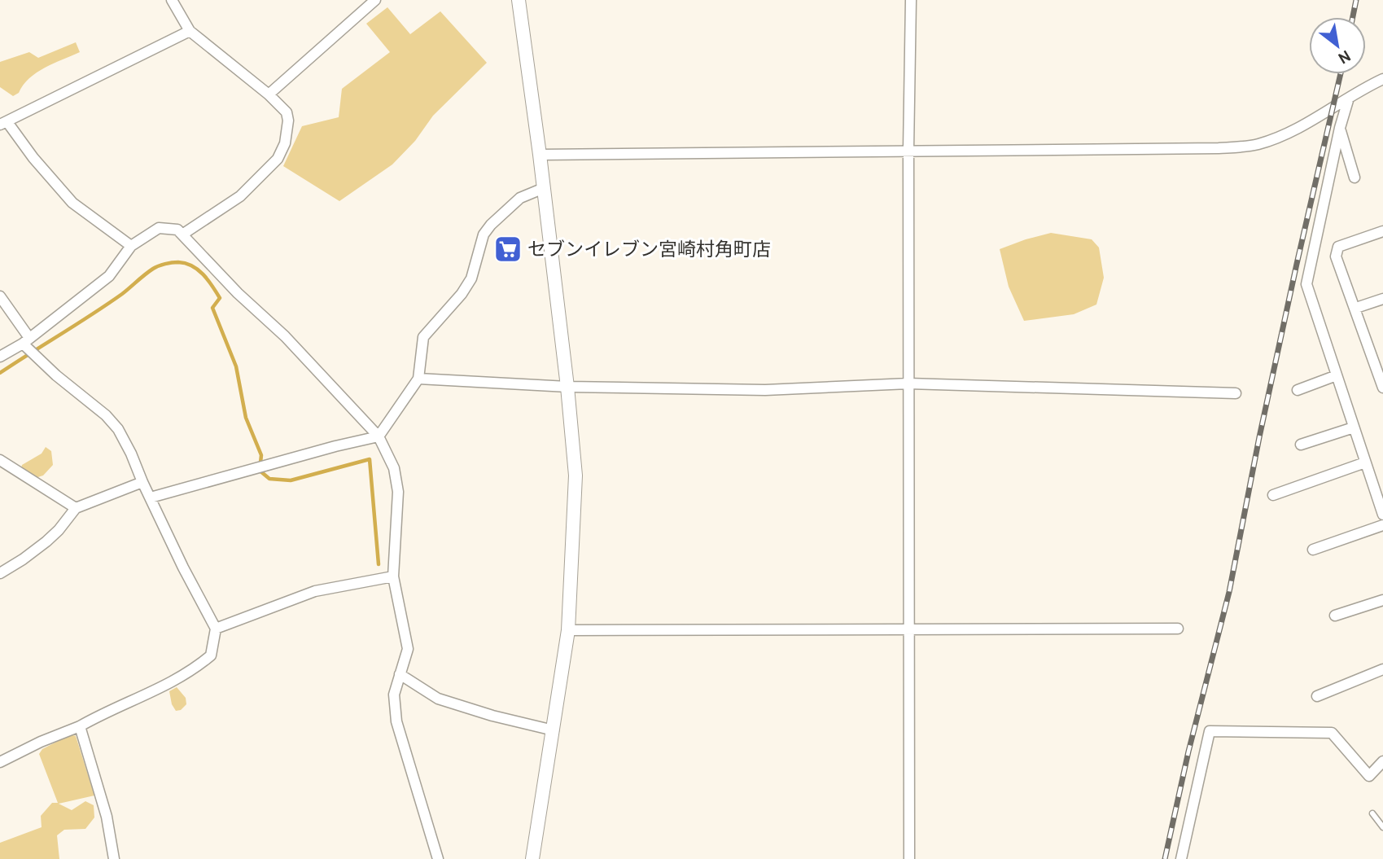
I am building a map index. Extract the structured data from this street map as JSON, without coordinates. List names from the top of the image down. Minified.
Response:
{"places":{"supermarket":["セブンイレブン宮崎村角町店"]},"north":"bottom right"}
